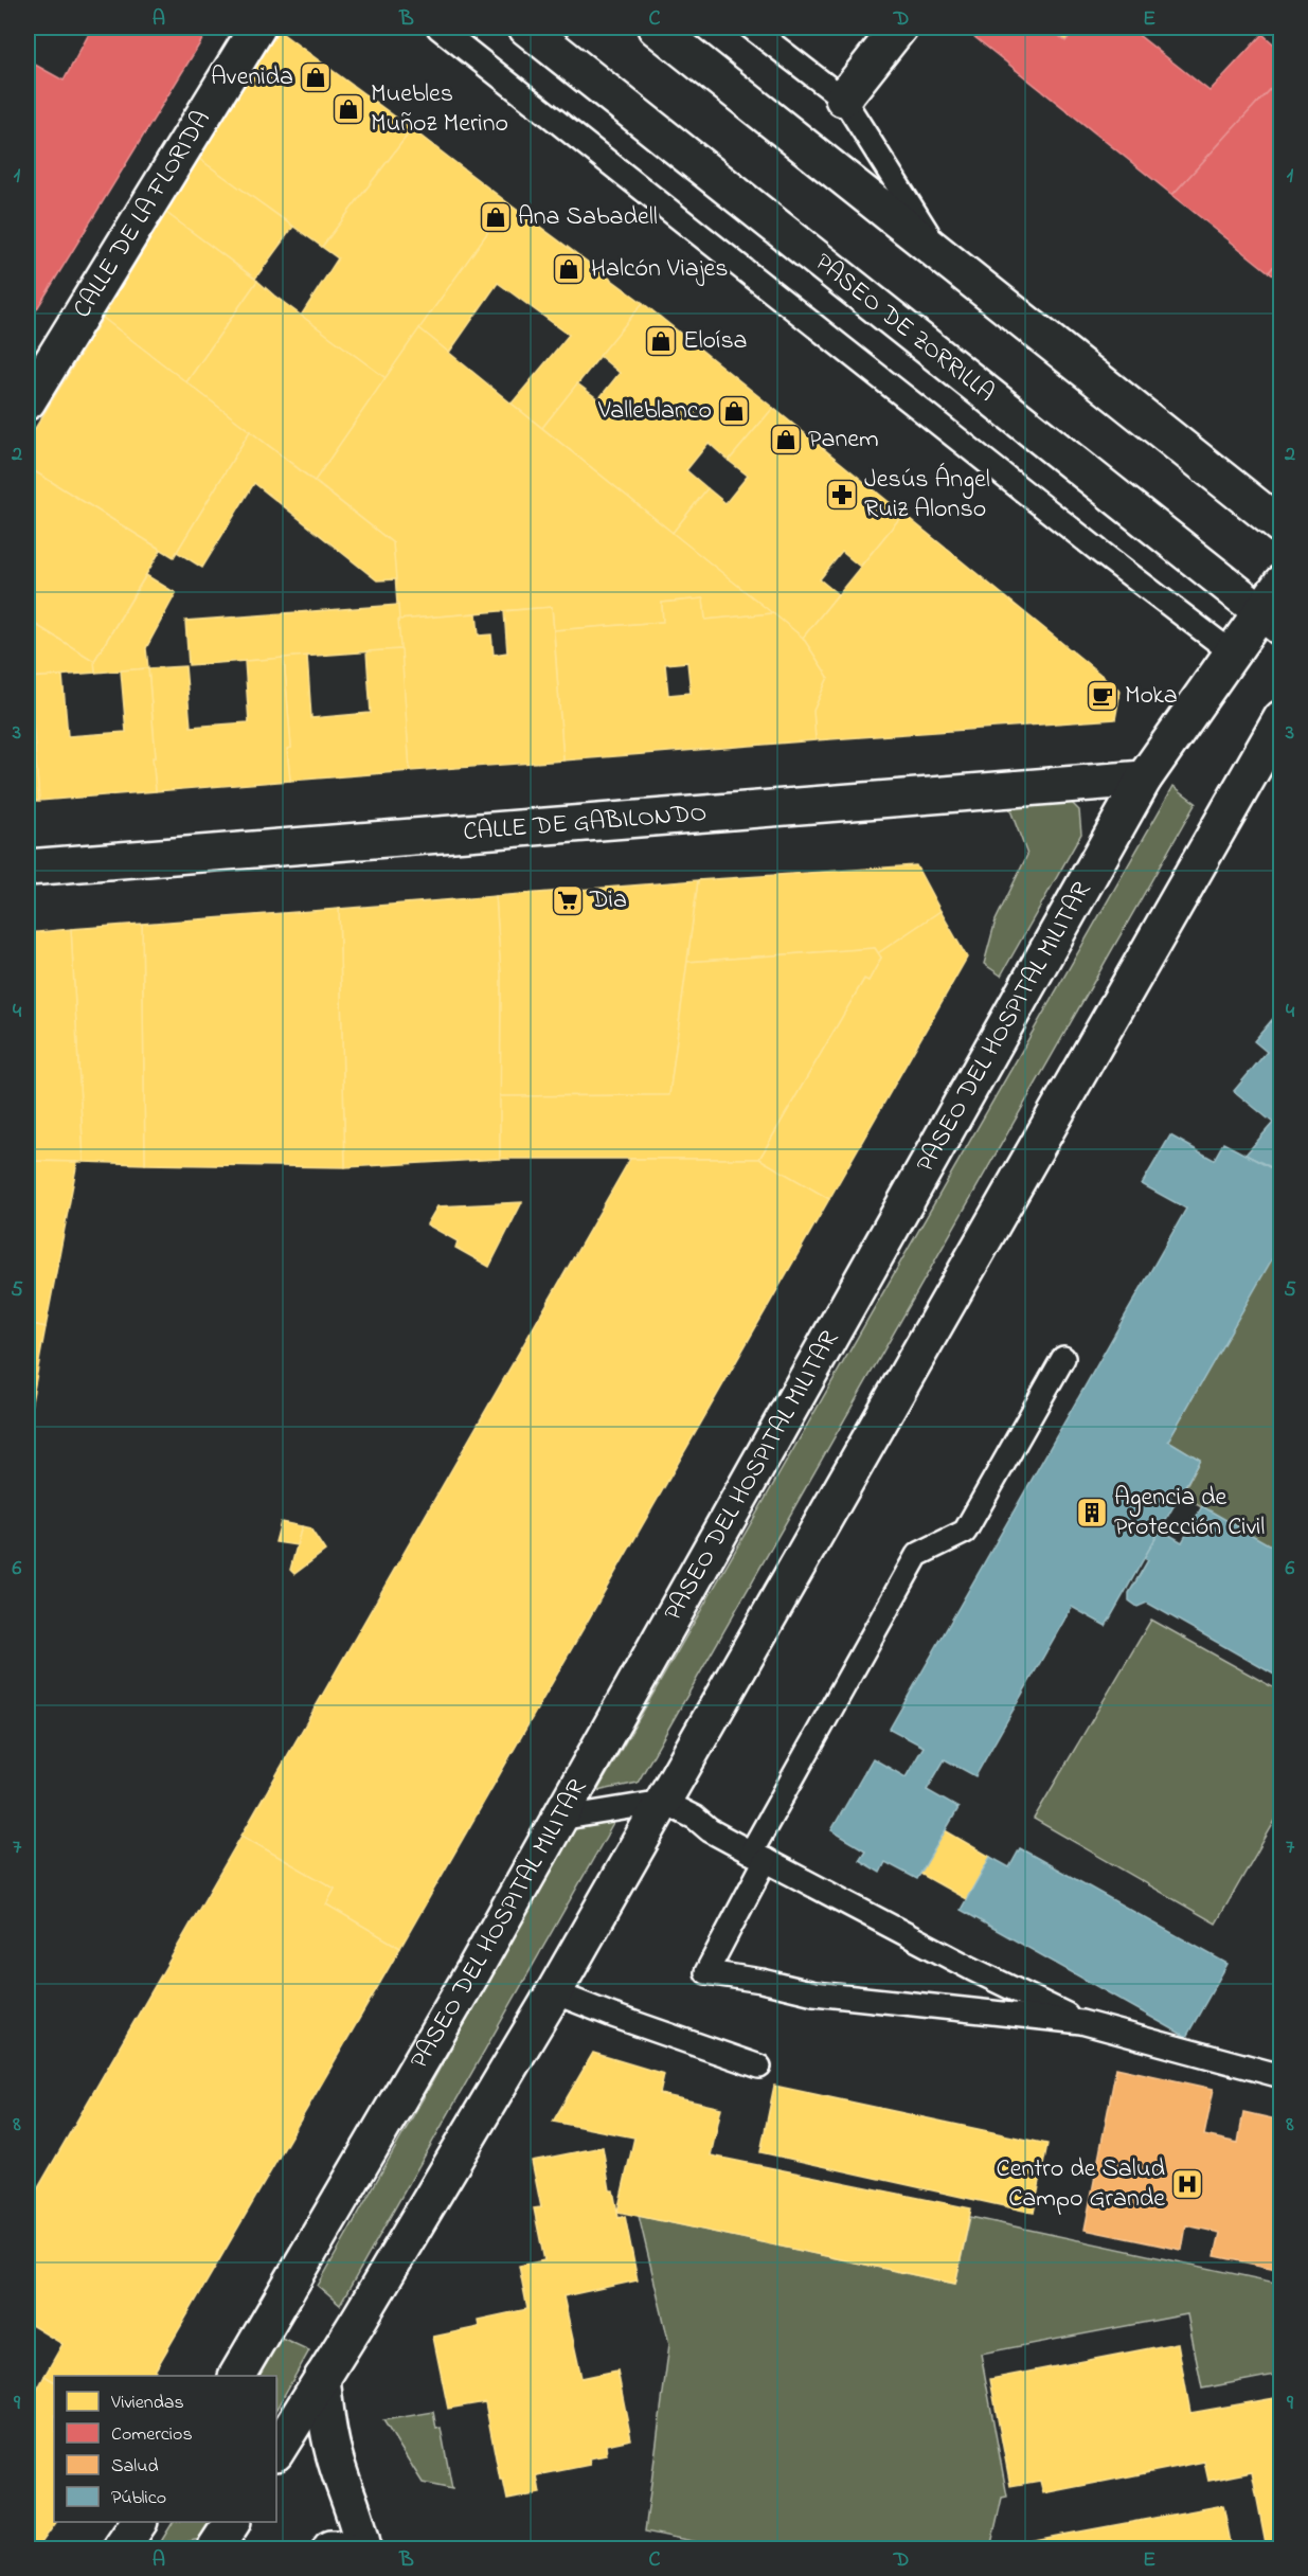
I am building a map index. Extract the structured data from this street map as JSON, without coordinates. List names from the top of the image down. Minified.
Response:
{"streets":{"main road":["CALLE DE LA FLORIDA","PASEO DE ZORRILLA","CALLE DE GABILONDO","PASEO DEL HOSPITAL MILITAR"]},"crossings":[["PASEO DE ZORRILLA","PASEO DEL HOSPITAL MILITAR"],["CALLE DE GABILONDO","PASEO DEL HOSPITAL MILITAR"]],"places":{"shop":["Avenida","Muebles Muñoz Merino","Ana Sabadell","Halcón Viajes","Eloísa","Valleblanco","Panem"],"pharmacy":["Jesús Ángel Ruiz Alonso"],"cafe":["Moka"],"supermarket":["Dia"],"building":["Agencia de Protección Civil"],"hospital":["Centro de Salud Campo Grande"]},"legend":["Viviendas","Comercios","Salud","Público"],"grid":{"columns":["A","B","C","D","E"],"rows":["1","2","3","4","5","6","7","8","9"]}}
